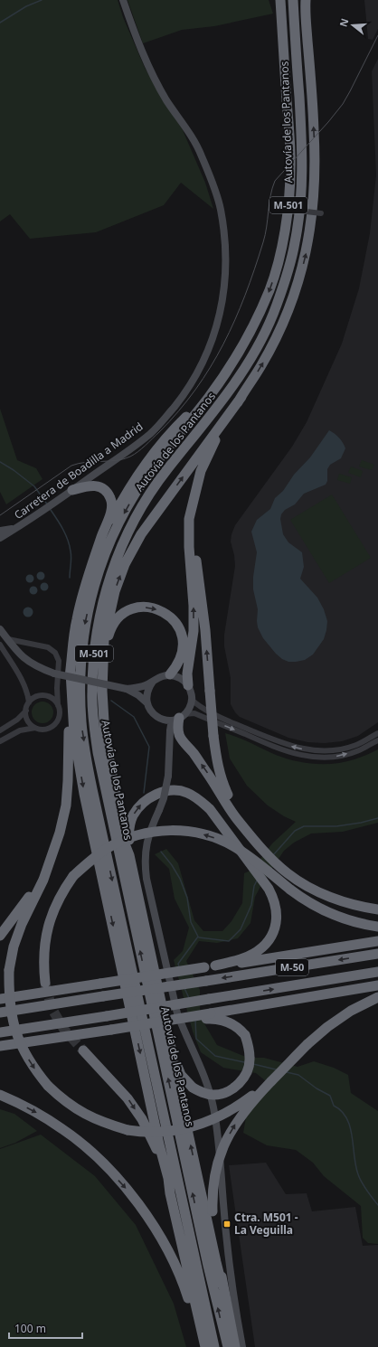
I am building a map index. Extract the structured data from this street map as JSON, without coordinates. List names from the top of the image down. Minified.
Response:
{"streets":{"highway":["Autovía de los Pantanos","M-501","M-50"],"street":["Carretera de Boadilla a Madrid"]},"places":{"transit":["Ctra. M501 - La Veguilla"]},"scale_bar":"100 m","north":"left"}
